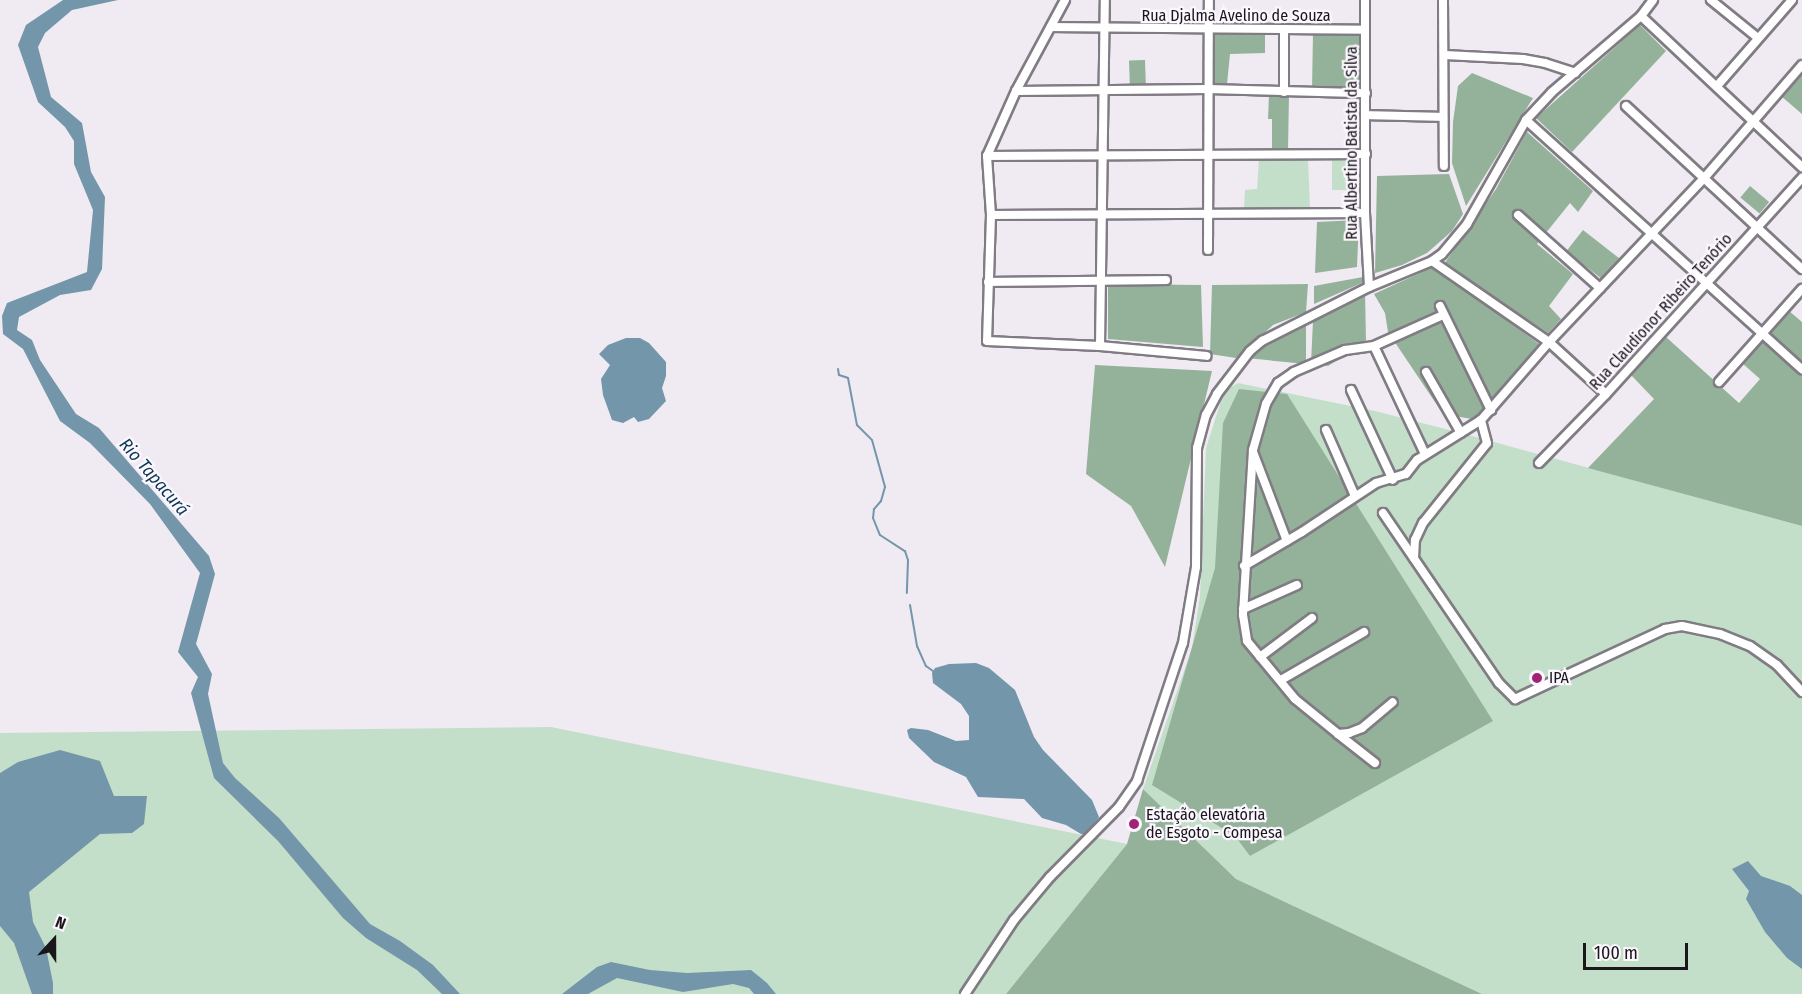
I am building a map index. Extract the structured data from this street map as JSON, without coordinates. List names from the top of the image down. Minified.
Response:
{"streets":{"street":["Rua Djalma Avelino de Souza","Rua Albertino Batista da Silva","Rua Claudionor Ribeiro Tenório"]},"crossings":[["Rua Djalma Avelino de Souza","Rua Albertino Batista da Silva"]],"water":["Rio Tapacurá"],"places":["IPA","Estação elevatória de Esgoto - Compesa"],"scale_bar":"100 m","north":"top"}
